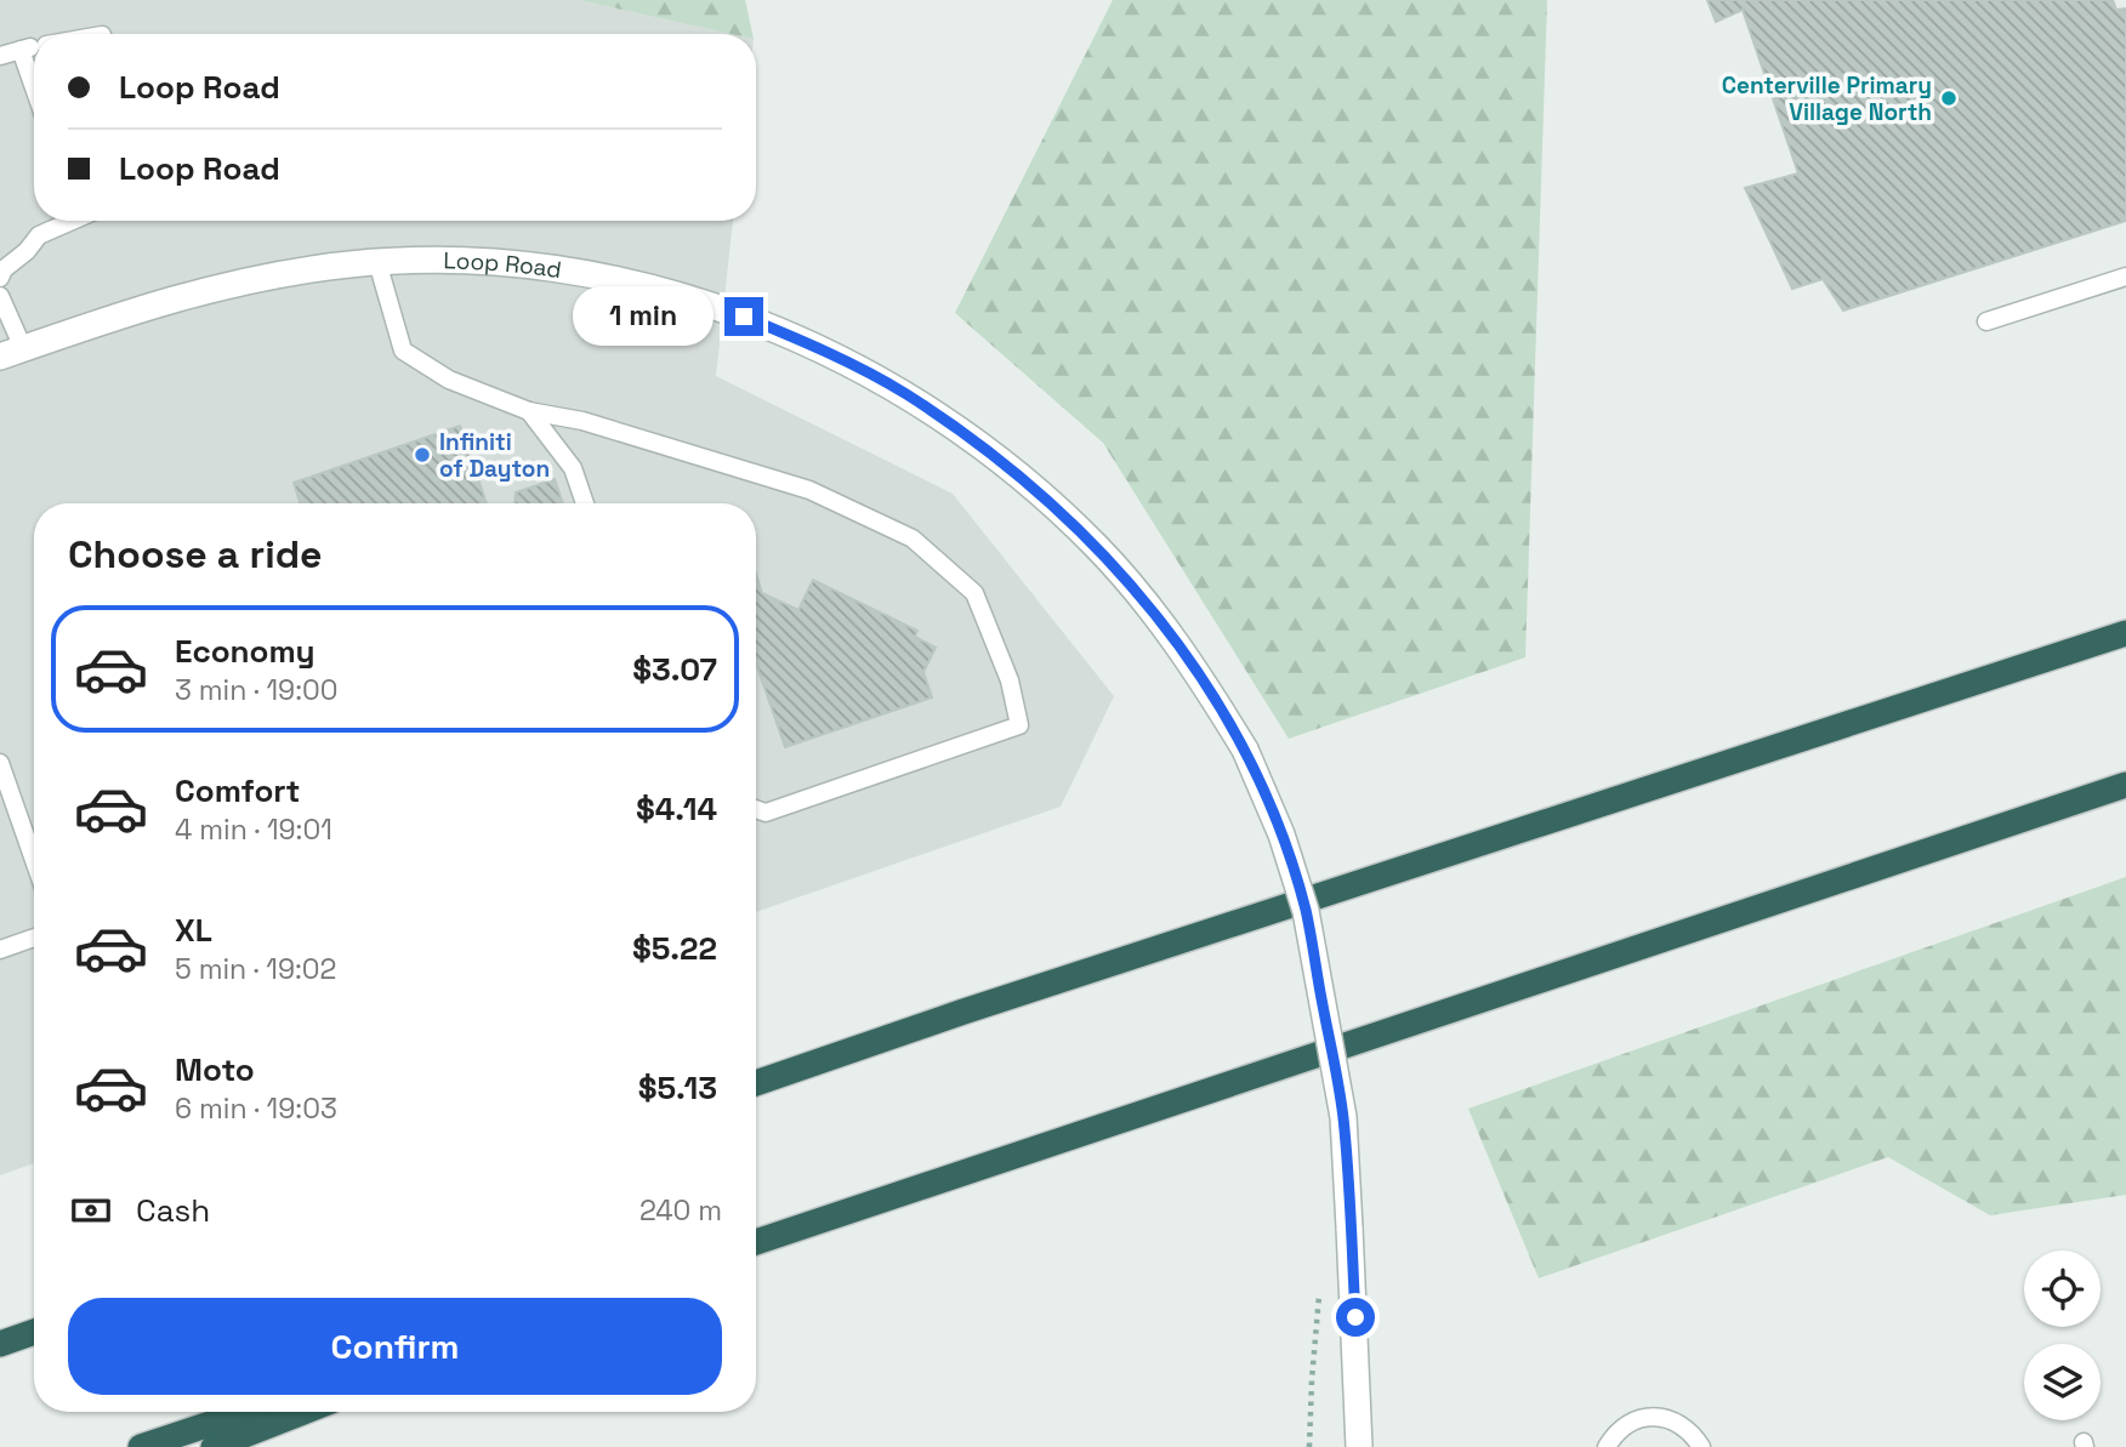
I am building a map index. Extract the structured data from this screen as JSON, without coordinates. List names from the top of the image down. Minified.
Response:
{"streets":{"street":["Loop Road"]},"places":["Centerville Primary Village North","Infiniti of Dayton"],"page":{"banner":["Loop Road","Loop Road"],"bubble":"1 min","heading":"Choose a ride","list":[{"name":"Economy","note":"3 min · 19:00","value":"$3.07"},{"name":"Comfort","note":"4 min · 19:01","value":"$4.14"},{"name":"XL","note":"5 min · 19:02","value":"$5.22"},{"name":"Moto","note":"6 min · 19:03","value":"$5.13"}],"pay":["Cash","240 m"],"buttons":"Confirm"}}
